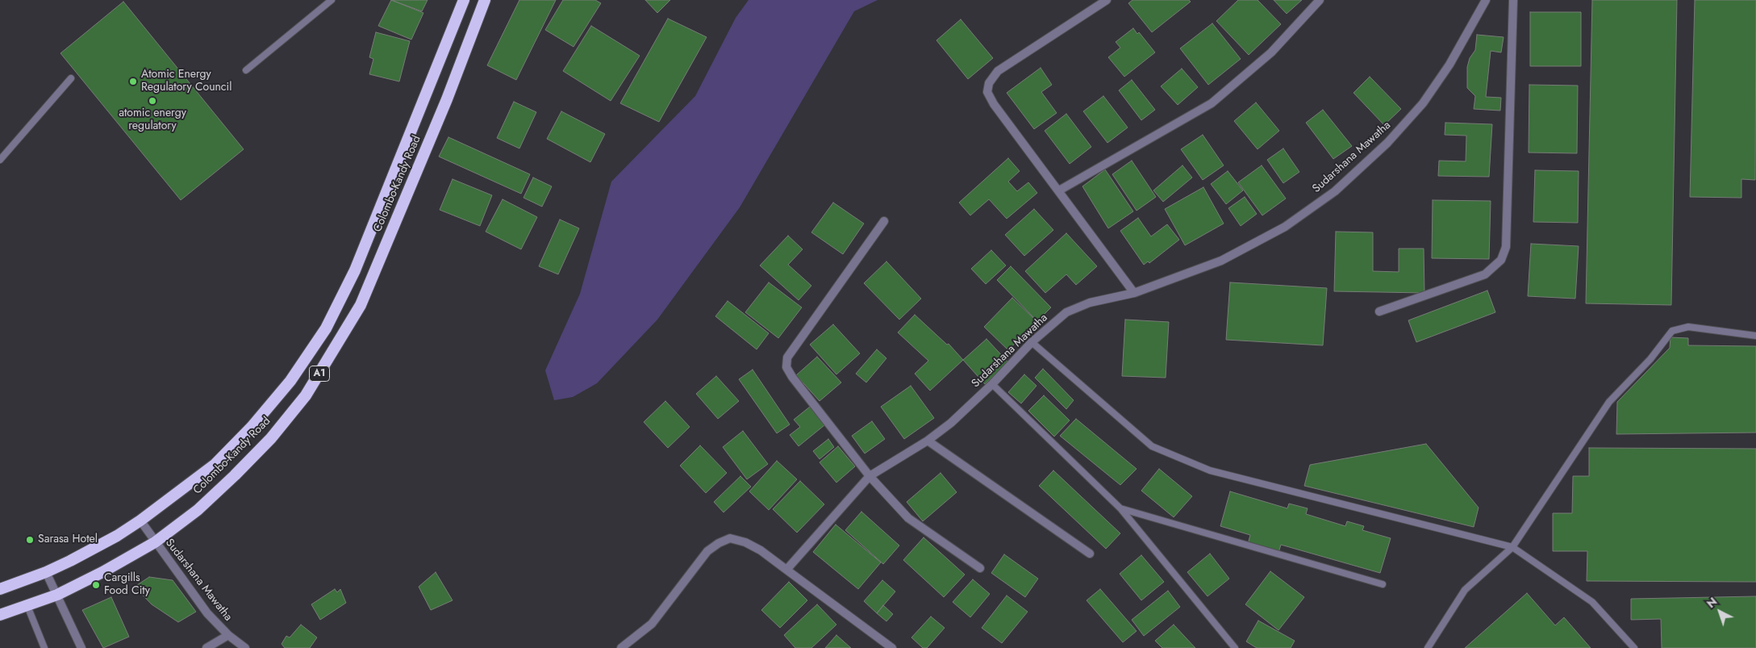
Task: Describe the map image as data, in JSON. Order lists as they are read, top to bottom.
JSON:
{
  "streets": {
    "highway": ["Colombo-Kandy Road", "A1"],
    "street": ["Sudarshana Mawatha"]
  },
  "crossings": [
    ["Sudarshana Mawatha", "Colombo-Kandy Road"]
  ],
  "places": [
    "Atomic Energy Regulatory Council",
    "atomic energy regulatory",
    "Sarasa Hotel",
    "Cargills Food City"
  ],
  "north": "top left"
}
